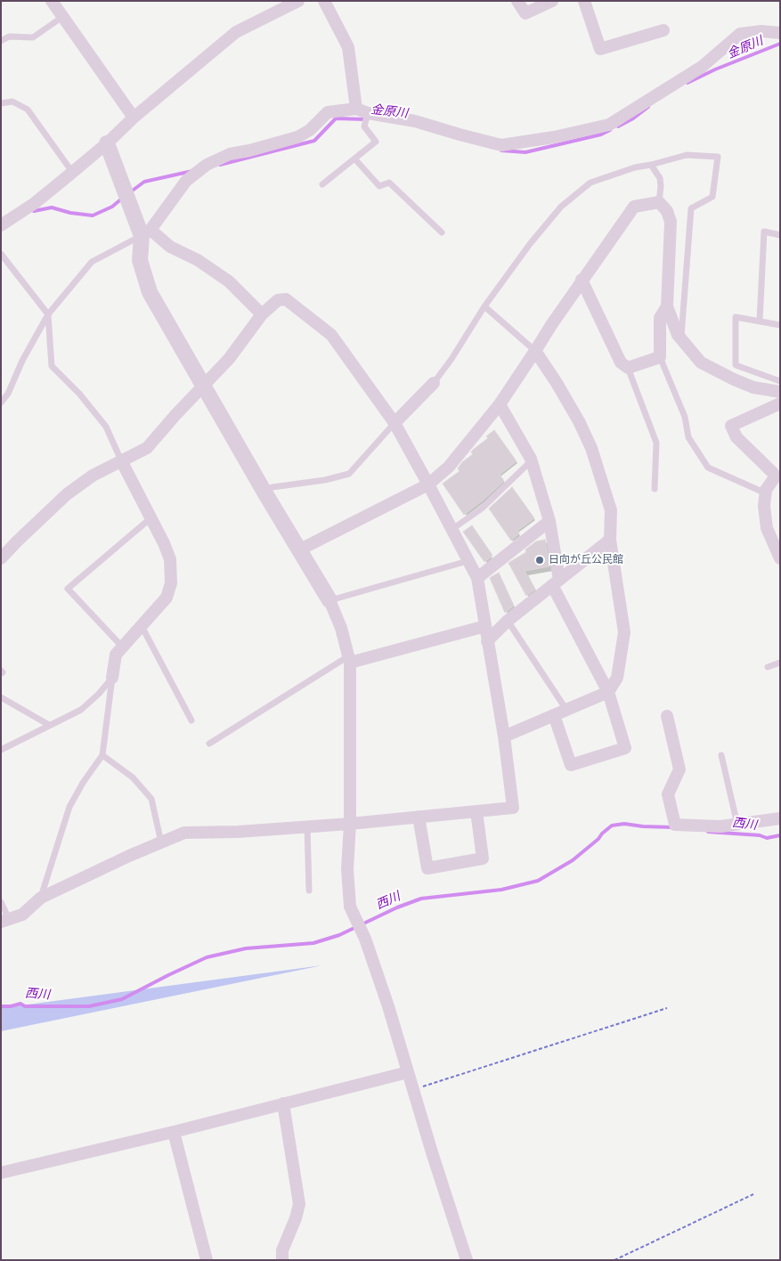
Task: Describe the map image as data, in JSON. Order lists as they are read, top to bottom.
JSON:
{
  "water": ["金原川", "西川"],
  "places": ["日向が丘公民館"]
}
